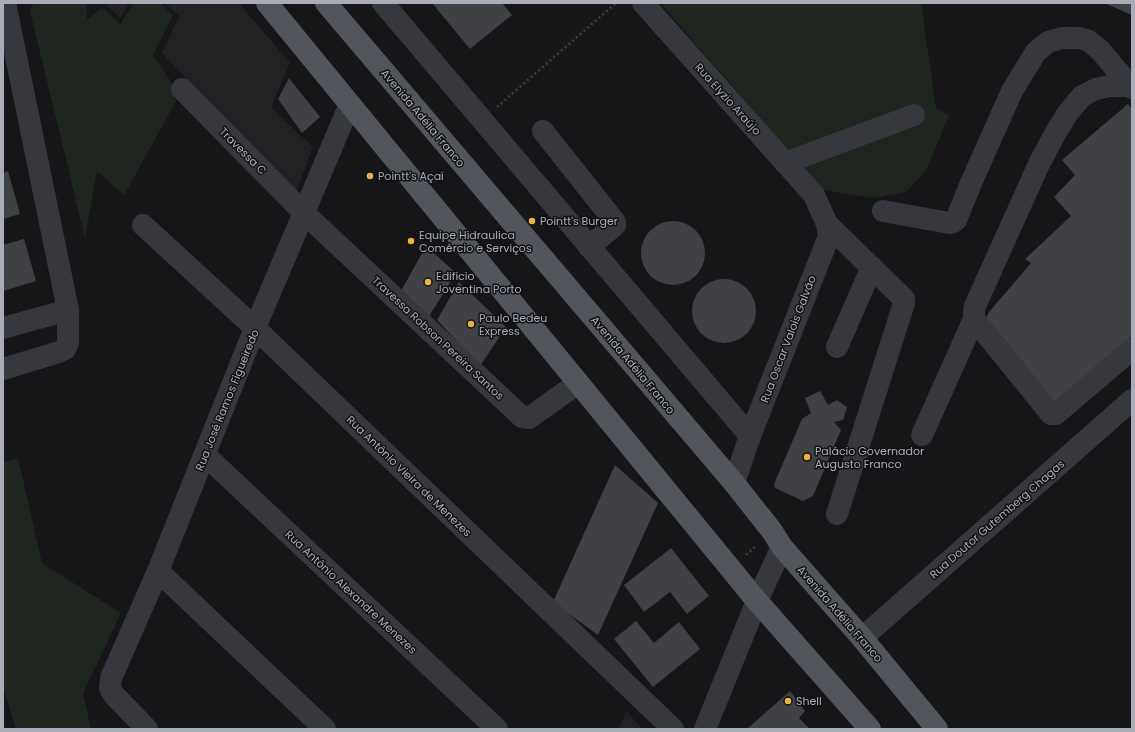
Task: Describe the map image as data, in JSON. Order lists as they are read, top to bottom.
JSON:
{
  "streets": {
    "main road": ["Avenida Adélia Franco"],
    "street": [
      "Rua Elyzio Araújo",
      "Travessa C",
      "Travessa Robson Pereira Santos",
      "Rua Oscar Valois Galvão",
      "Rua José Ramos Figueiredo",
      "Rua Antônio Vieira de Menezes",
      "Rua Doutor Gutemberg Chagas",
      "Rua Antônio Alexandre Menezes"
    ]
  },
  "crossings": [
    ["Rua Elyzio Araújo", "Rua Oscar Valois Galvão"],
    ["Avenida Adélia Franco", "Rua Oscar Valois Galvão"],
    ["Avenida Adélia Franco", "Rua Doutor Gutemberg Chagas"],
    ["Travessa C", "Travessa Robson Pereira Santos"],
    ["Travessa C", "Rua José Ramos Figueiredo"],
    ["Travessa Robson Pereira Santos", "Rua José Ramos Figueiredo"],
    ["Rua José Ramos Figueiredo", "Rua Antônio Vieira de Menezes"],
    ["Rua José Ramos Figueiredo", "Rua Antônio Alexandre Menezes"]
  ],
  "places": [
    "Pointt's Açaí",
    "Pointt's Burger",
    "Equipe Hidraulica Comércio e Serviços",
    "Edifício Joventina Porto",
    "Paulo Bedeu Express",
    "Palácio Governador Augusto Franco",
    "Shell"
  ]
}
